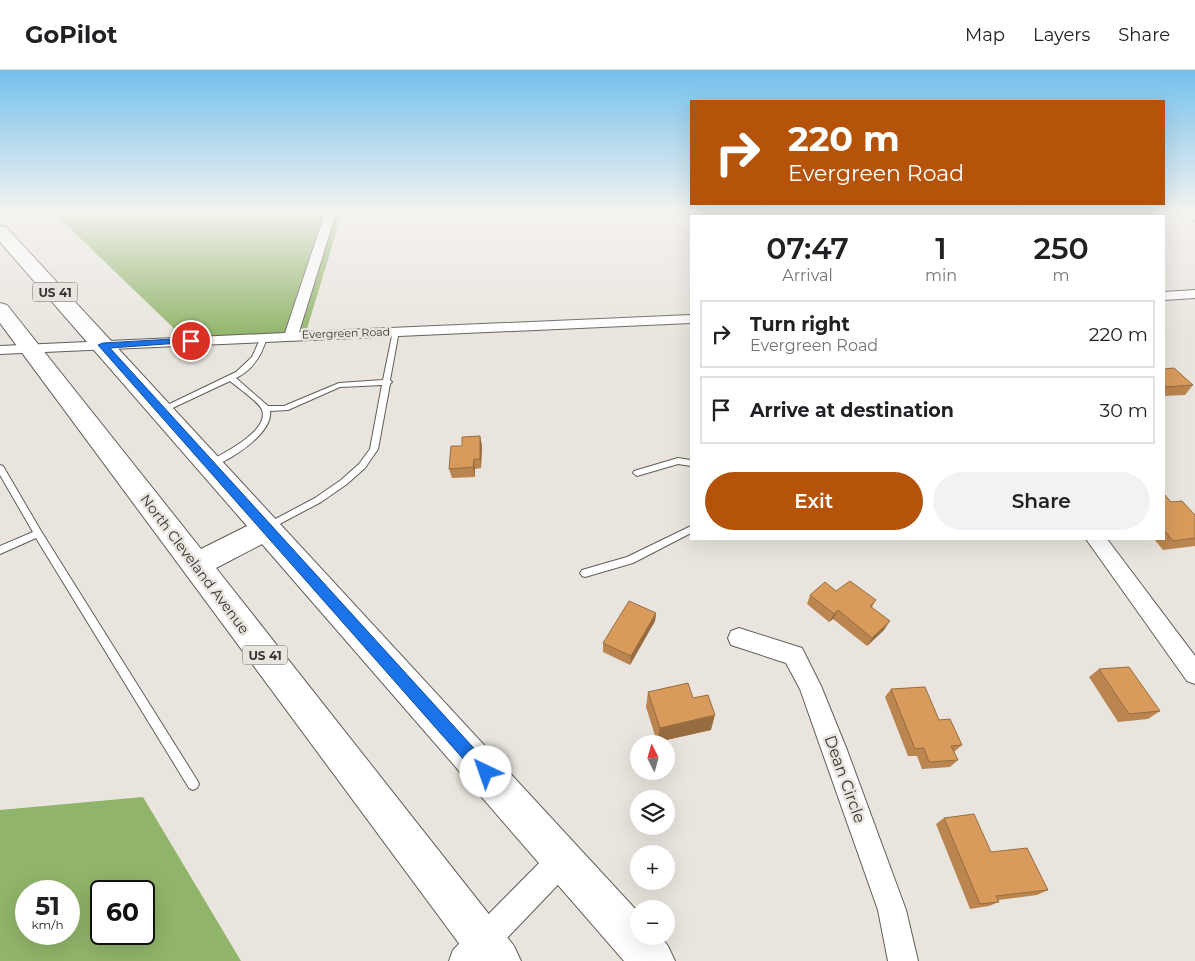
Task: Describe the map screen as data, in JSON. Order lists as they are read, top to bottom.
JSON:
{
  "streets": {
    "main road": ["US 41", "North Cleveland Avenue"],
    "street": ["Evergreen Road", "Dean Circle"]
  },
  "crossings": [
    ["US 41", "Evergreen Road"],
    ["Evergreen Road", "North Cleveland Avenue"]
  ],
  "north": "top",
  "page": {
    "header": "GoPilot",
    "nav": ["Map", "Layers", "Share"],
    "turn": ["220 m", "Evergreen Road"],
    "eta": [
      "07:47",
      "Arrival",
      "1",
      "min",
      "250",
      "m"
    ],
    "list": [
      {
        "name": "Turn right",
        "note": "Evergreen Road",
        "value": "220 m"
      },
      {
        "name": "Arrive at destination",
        "value": "30 m"
      }
    ],
    "buttons": ["Exit", "Share"],
    "map_buttons": ["+", "−"],
    "speed": "51 km/h",
    "limit": "60"
  }
}
